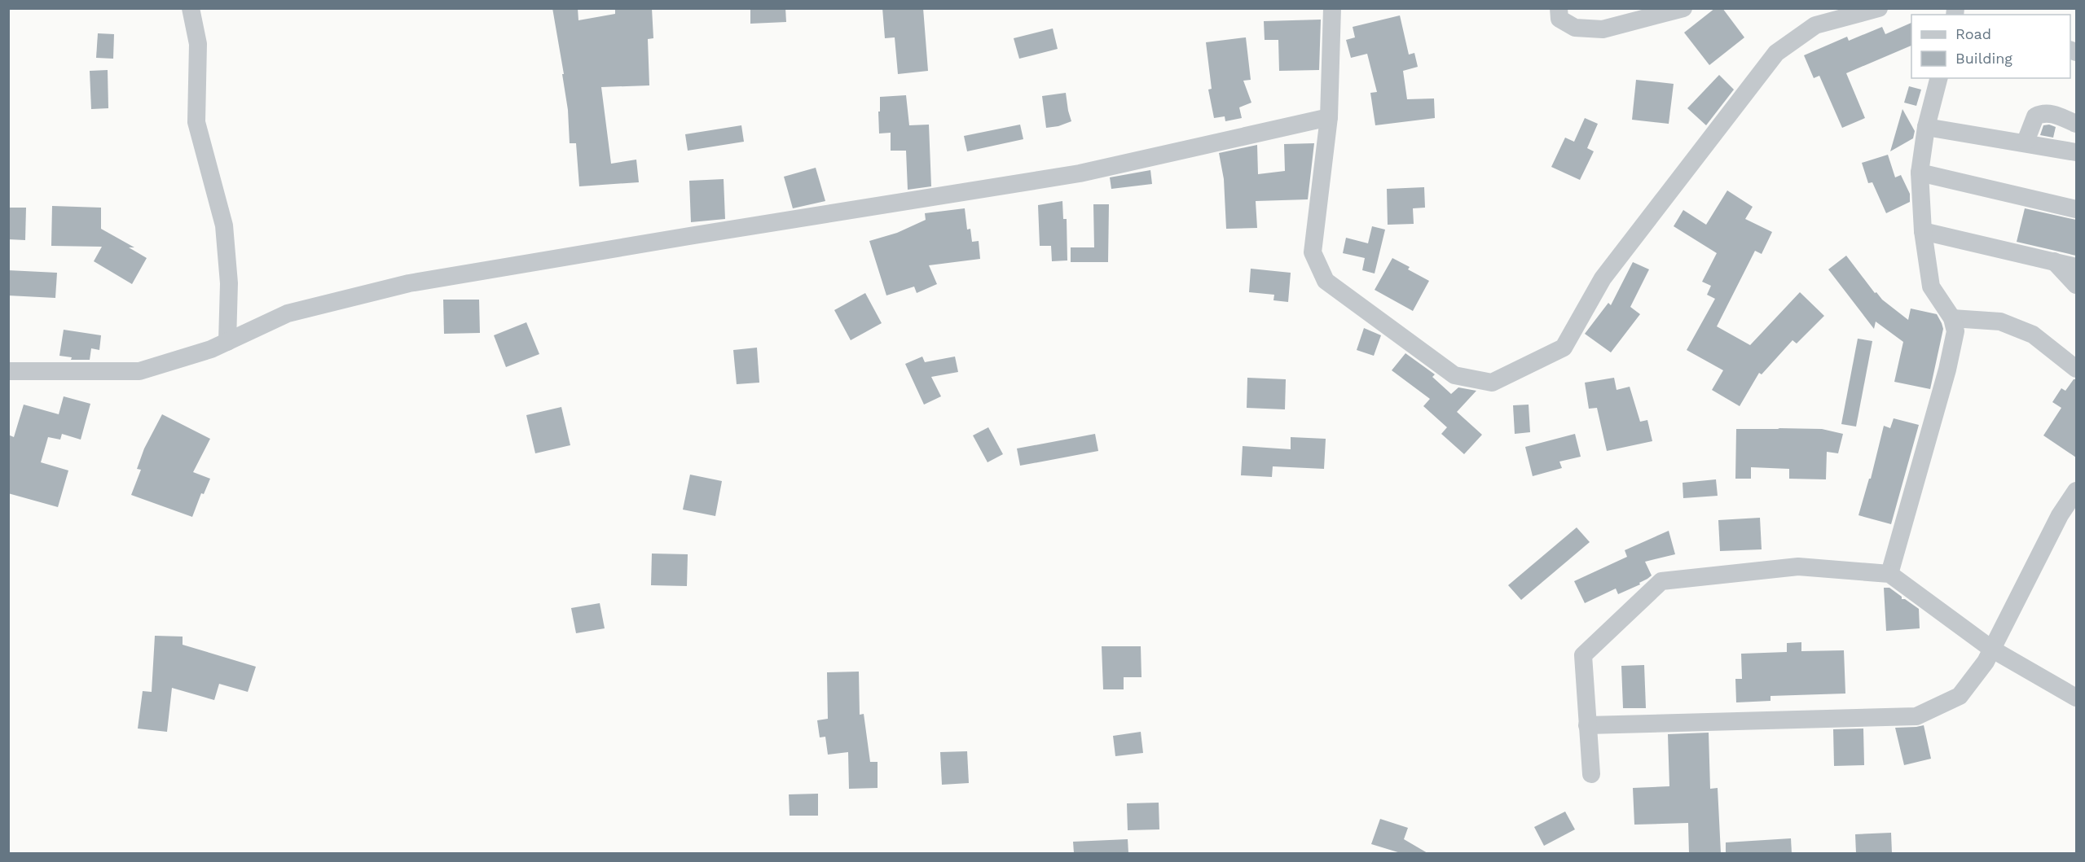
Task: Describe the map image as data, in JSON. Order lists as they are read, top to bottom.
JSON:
{
  "legend": ["Road", "Building"]
}
